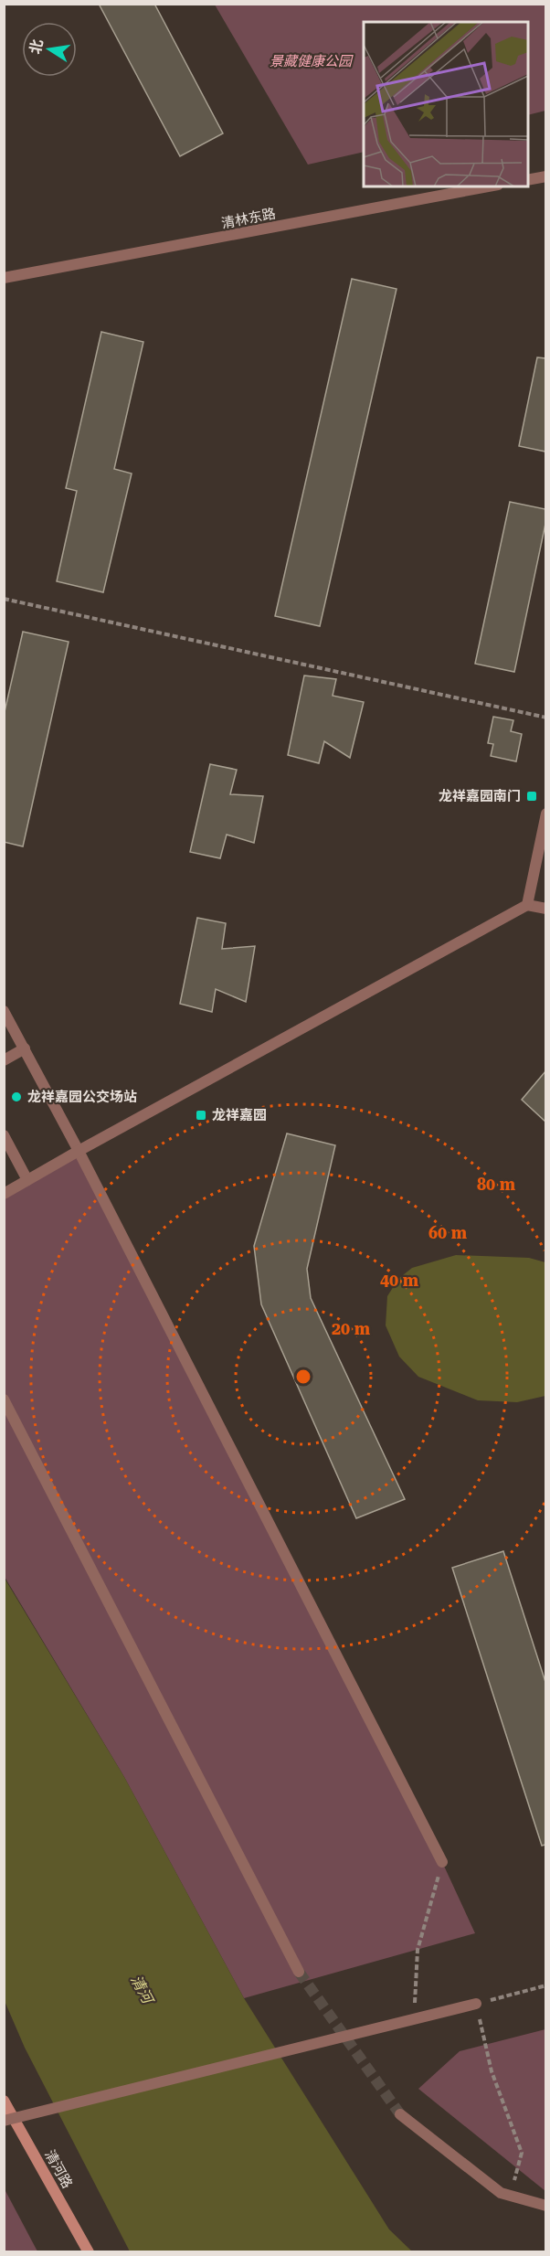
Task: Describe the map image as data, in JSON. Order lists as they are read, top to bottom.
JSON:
{
  "streets": {
    "street": ["清林东路", "清河路"]
  },
  "water": ["清河"],
  "parks": ["景藏健康公园"],
  "places": {
    "transit": ["龙祥嘉园南门", "龙祥嘉园"],
    "other": ["龙祥嘉园公交场站"]
  },
  "north": "left",
  "rings": [
    "80 m",
    "60 m",
    "40 m",
    "20 m"
  ]
}
